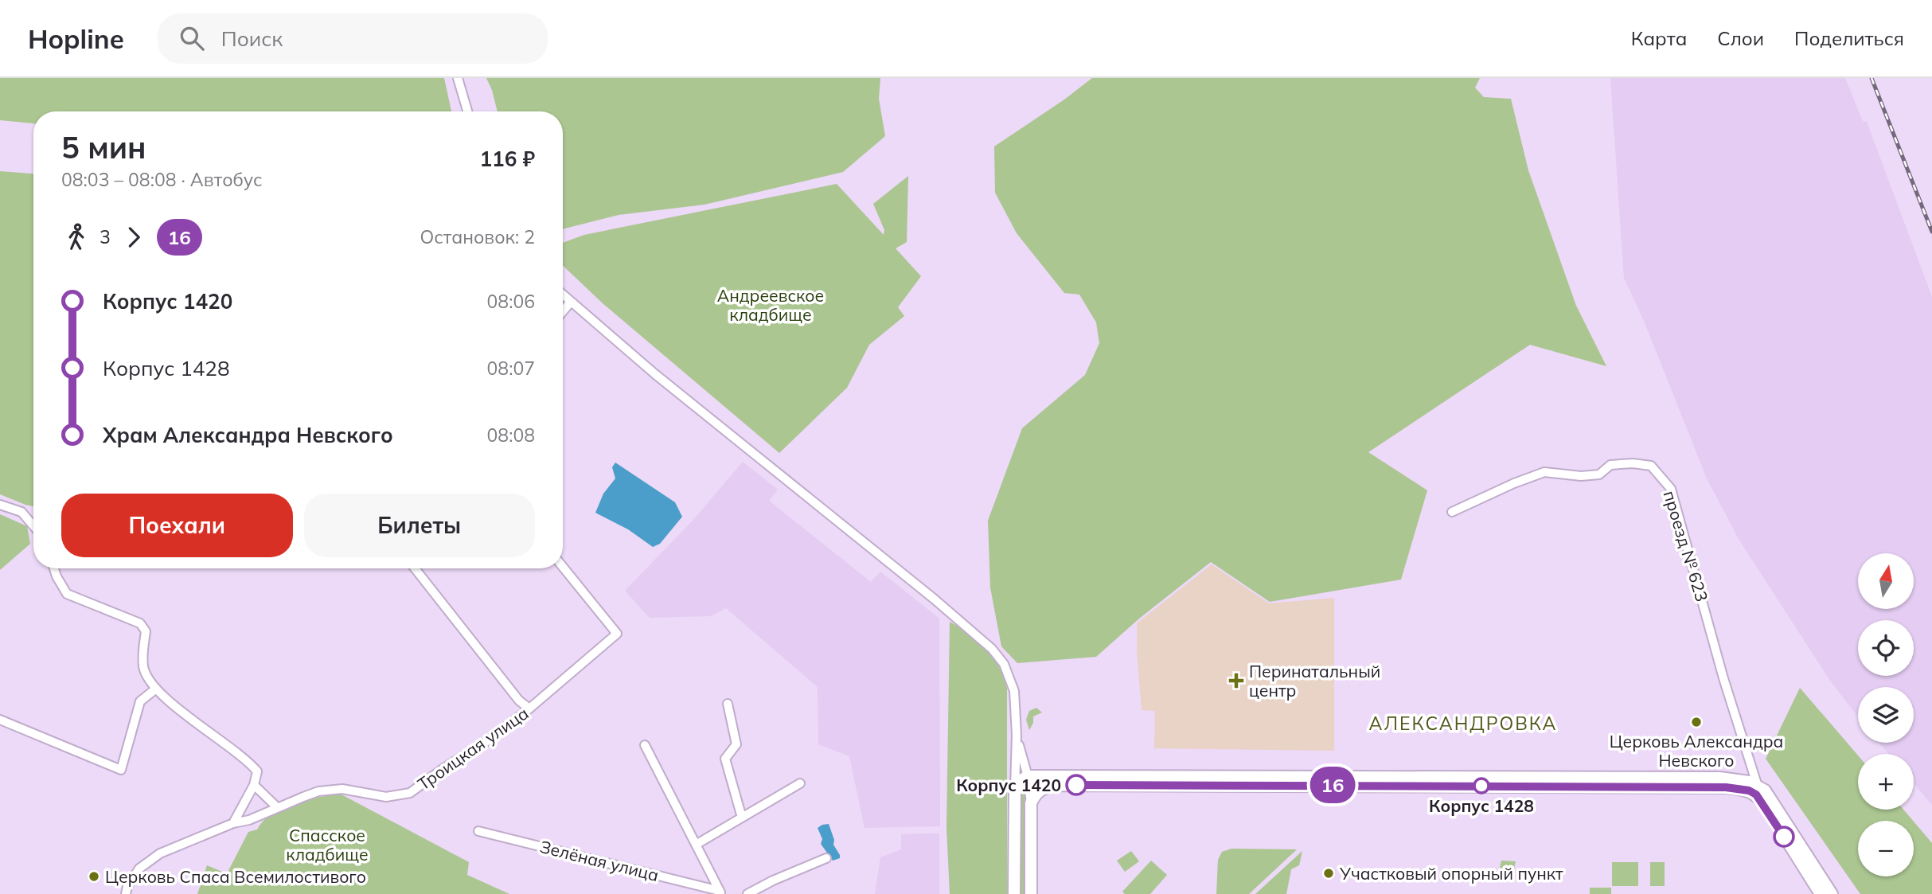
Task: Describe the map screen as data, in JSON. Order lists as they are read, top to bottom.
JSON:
{
  "streets": {
    "street": ["проезд № 623", "Троицкая улица", "Зелёная улица"]
  },
  "districts": ["АЛЕКСАНДРОВКА"],
  "parks": ["Андреевское кладбище", "Спасское кладбище"],
  "places": {
    "health": ["Перинатальный центр"],
    "other": [
      "Церковь Александра Невского",
      "Корпус 1420",
      "Корпус 1428",
      "Участковый опорный пункт",
      "Церковь Спаса Всемилостивого"
    ]
  },
  "lines": ["bus line 16"],
  "north": "top",
  "page": {
    "header": "Hopline",
    "search": "Поиск",
    "nav": ["Карта", "Слои", "Поделиться"],
    "on_map": "16",
    "heading": ["5 мин", "08:03 – 08:08 · Автобус", "116 ₽"],
    "legs": ["3", "16", "Остановок: 2"],
    "list": [
      {
        "name": "Корпус 1420",
        "value": "08:06"
      },
      {
        "name": "Корпус 1428",
        "value": "08:07"
      },
      {
        "name": "Храм Александра Невского",
        "value": "08:08"
      }
    ],
    "buttons": ["Поехали", "Билеты"],
    "map_buttons": ["+", "−"]
  }
}
